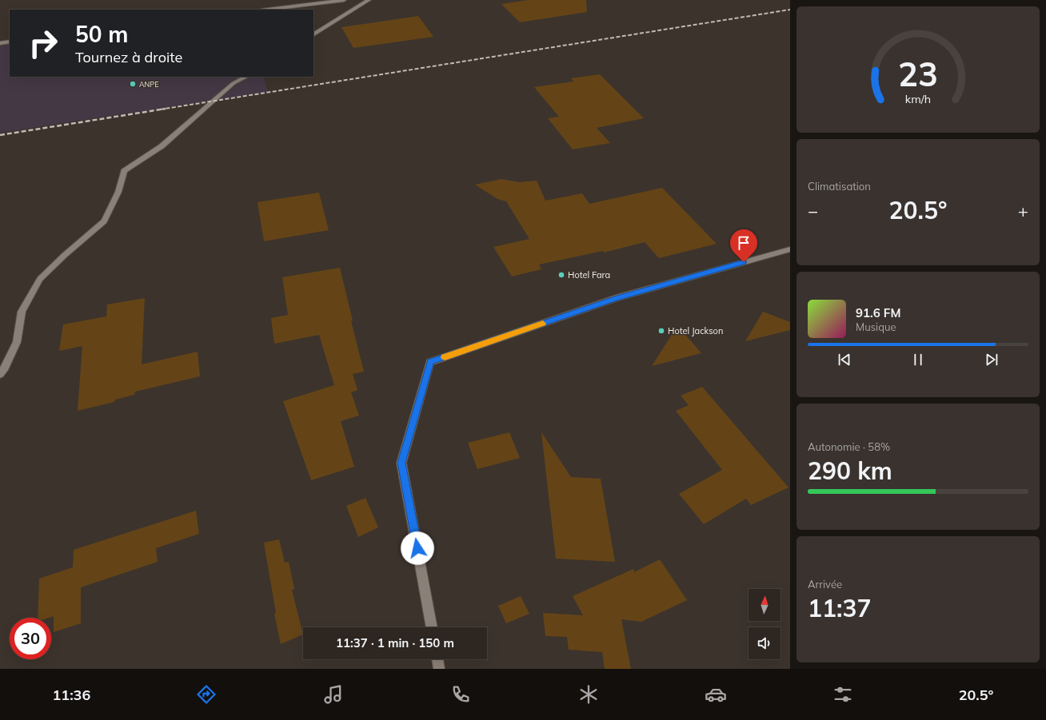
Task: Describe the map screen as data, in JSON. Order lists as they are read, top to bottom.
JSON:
{
  "places": ["ANPE", "Hotel Fara", "Hotel Jackson"],
  "north": "top",
  "page": {
    "turn": ["50 m", "Tournez à droite"],
    "tile": [
      "Climatisation",
      ["Autonomie · 58%", "290 km"],
      ["Arrivée", "11:37"]
    ],
    "heat": ["−", "20.5°", "+"],
    "song": ["91.6 FM", "Musique"],
    "limit": "30",
    "trip": "11:37 · 1 min · 150 m",
    "tabs": ["11:36", "20.5°"],
    "gauge": ["23", "km/h"]
  }
}
